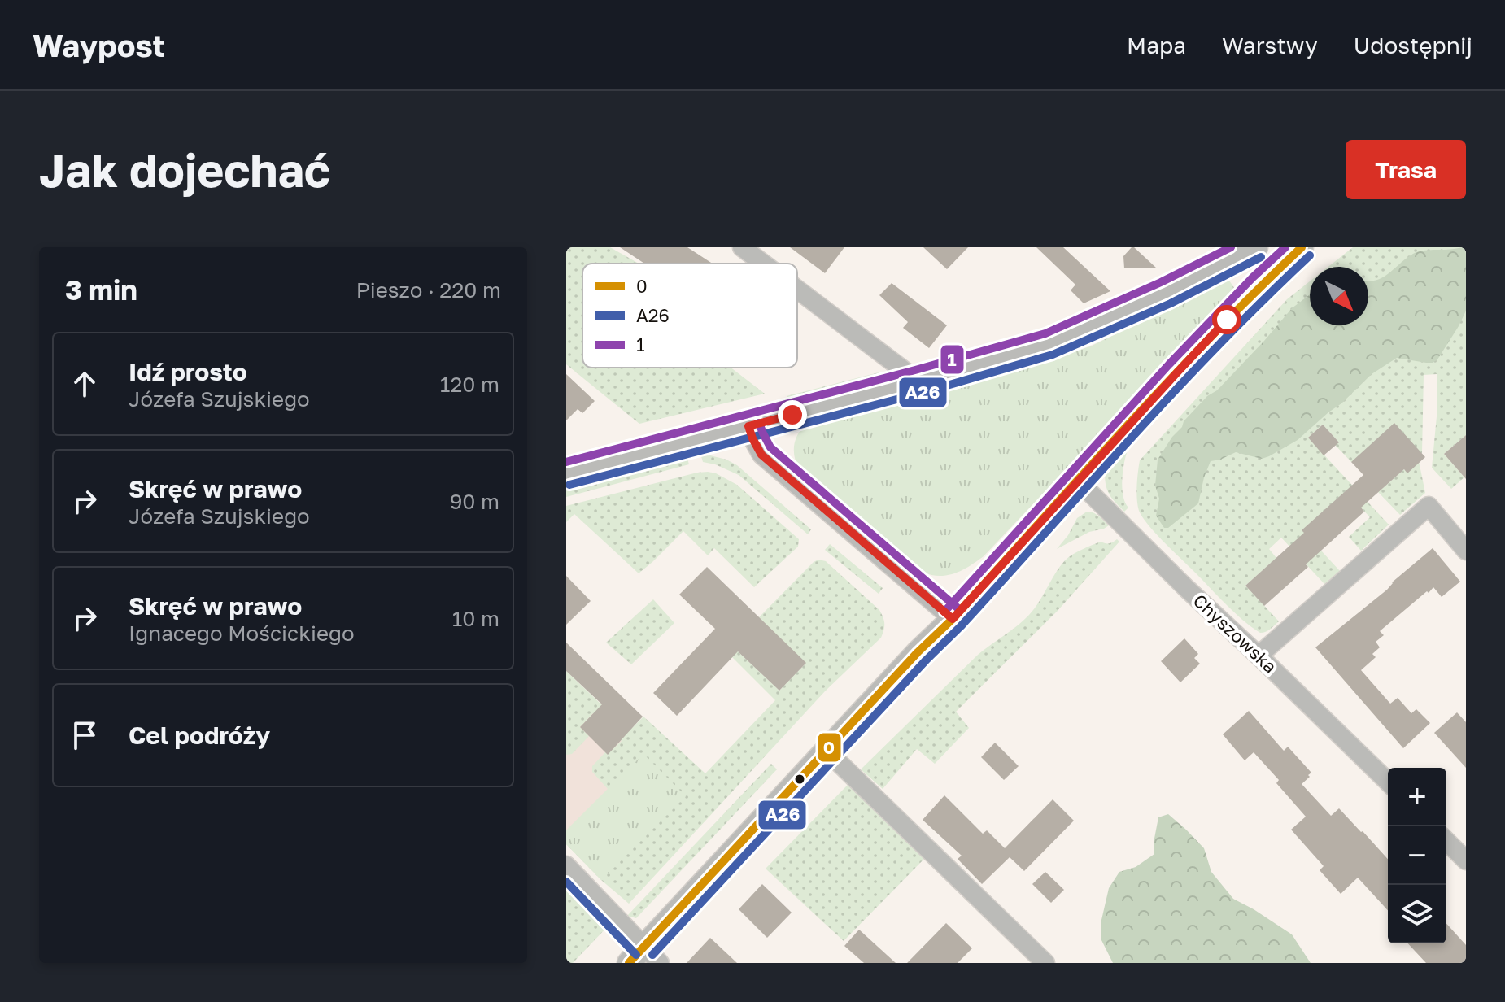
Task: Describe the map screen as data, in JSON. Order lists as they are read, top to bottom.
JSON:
{
  "streets": {
    "street": ["Chyszowska"]
  },
  "lines": ["transit line 0", "transit line 1", "transit line A26"],
  "legend": ["0", "A26", "1"],
  "north": "bottom right",
  "page": {
    "header": "Waypost",
    "nav": ["Mapa", "Warstwy", "Udostępnij"],
    "buttons": "Trasa",
    "title": "Jak dojechać",
    "heading": ["3 min", "Pieszo · 220 m"],
    "list": [
      ["Idź prosto", "Józefa Szujskiego", "120 m"],
      ["Skręć w prawo", "Józefa Szujskiego", "90 m"],
      ["Skręć w prawo", "Ignacego Mościckiego", "10 m"],
      "Cel podróży"
    ],
    "map_buttons": ["+", "−"]
  }
}
